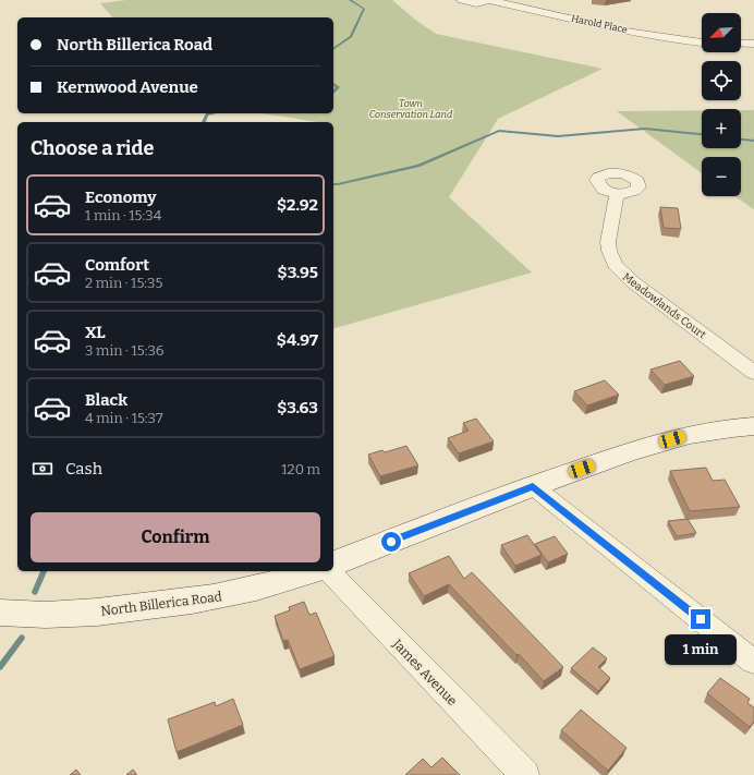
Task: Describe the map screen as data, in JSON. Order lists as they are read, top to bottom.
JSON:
{
  "streets": {
    "main road": ["North Billerica Road"],
    "street": ["Harold Place", "Meadowlands Court", "James Avenue"]
  },
  "parks": ["Town Conservation Land"],
  "north": "bottom left",
  "page": {
    "map_buttons": ["+", "−"],
    "banner": ["North Billerica Road", "Kernwood Avenue"],
    "heading": "Choose a ride",
    "list": [
      {
        "name": "Economy",
        "note": "1 min · 15:34",
        "value": "$2.92"
      },
      {
        "name": "Comfort",
        "note": "2 min · 15:35",
        "value": "$3.95"
      },
      {
        "name": "XL",
        "note": "3 min · 15:36",
        "value": "$4.97"
      },
      {
        "name": "Black",
        "note": "4 min · 15:37",
        "value": "$3.63"
      }
    ],
    "pay": ["Cash", "120 m"],
    "buttons": "Confirm",
    "bubble": "1 min"
  }
}
